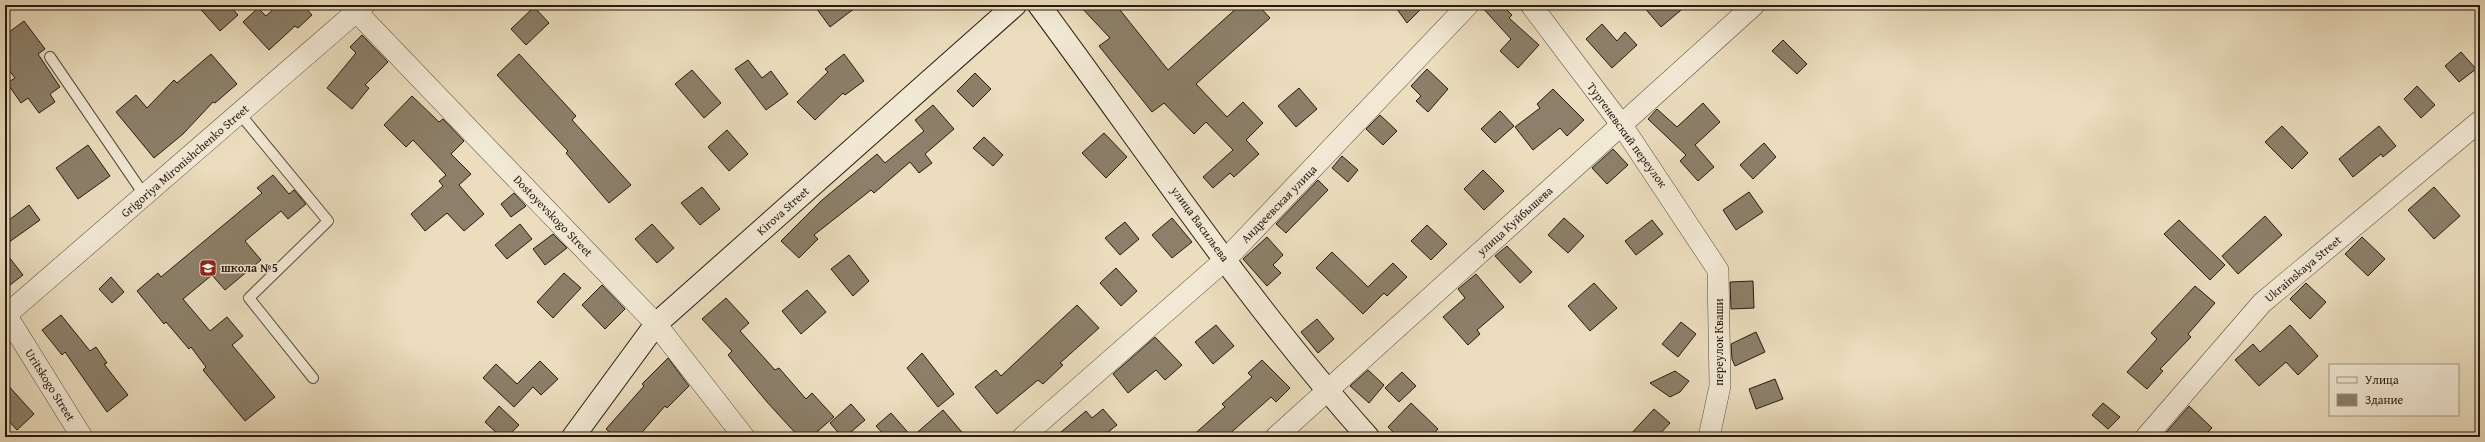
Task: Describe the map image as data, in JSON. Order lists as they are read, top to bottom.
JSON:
{
  "streets": {
    "street": [
      "Тургеневский переулок",
      "Grigoriya Mironishchenko Street",
      "Андреевская улица",
      "Kirova Street",
      "Dostoyevskogo Street",
      "улица Куйбышева",
      "улица Васильева",
      "Ukrainskaya Street",
      "переулок Кваши",
      "Uritskogo Street"
    ]
  },
  "crossings": [
    ["Тургеневский переулок", "улица Куйбышева"],
    ["Тургеневский переулок", "переулок Кваши"],
    ["Grigoriya Mironishchenko Street", "Dostoyevskogo Street"],
    ["Grigoriya Mironishchenko Street", "Uritskogo Street"],
    ["Андреевская улица", "улица Васильева"],
    ["Kirova Street", "Dostoyevskogo Street"],
    ["улица Куйбышева", "улица Васильева"]
  ],
  "places": {
    "school or university": ["школа №5"]
  },
  "legend": ["Улица", "Здание"]
}
